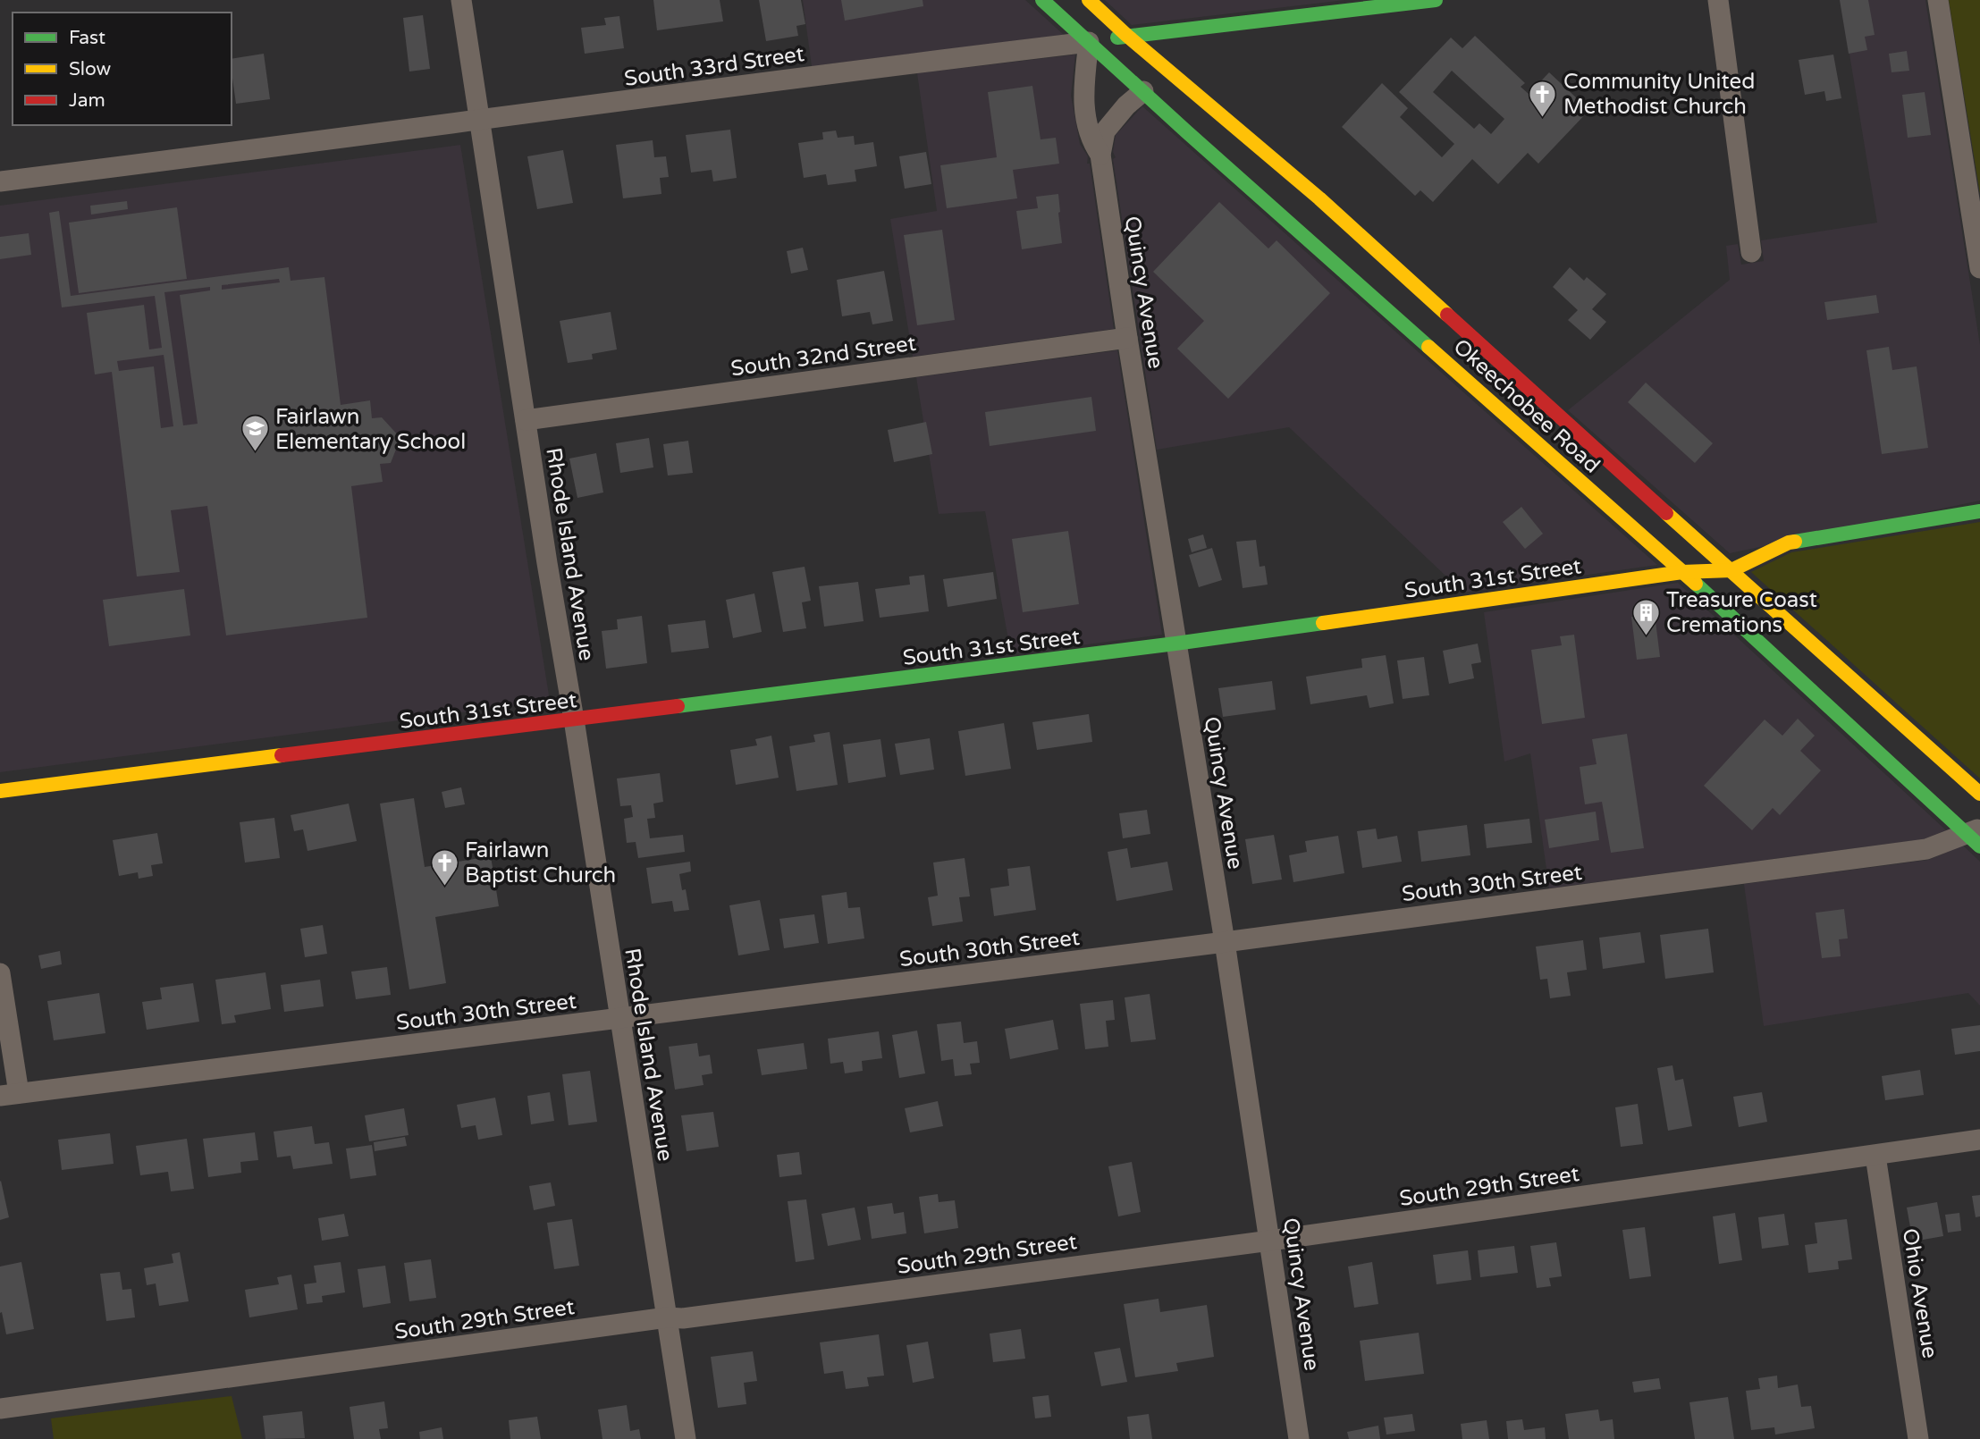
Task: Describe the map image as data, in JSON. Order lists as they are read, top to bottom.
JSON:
{
  "streets": {
    "main road": ["South 33rd Street", "Okeechobee Road", "South 31st Street"],
    "street": [
      "Quincy Avenue",
      "South 32nd Street",
      "Rhode Island Avenue",
      "South 30th Street",
      "South 29th Street",
      "Ohio Avenue"
    ]
  },
  "crossings": [
    ["South 33rd Street", "Quincy Avenue"],
    ["South 33rd Street", "Okeechobee Road"],
    ["South 33rd Street", "Rhode Island Avenue"],
    ["Quincy Avenue", "South 32nd Street"],
    ["Quincy Avenue", "Okeechobee Road"],
    ["Quincy Avenue", "South 31st Street"],
    ["Quincy Avenue", "South 30th Street"],
    ["Quincy Avenue", "South 29th Street"],
    ["South 32nd Street", "Rhode Island Avenue"],
    ["Okeechobee Road", "South 31st Street"],
    ["Okeechobee Road", "South 30th Street"],
    ["Rhode Island Avenue", "South 31st Street"],
    ["Rhode Island Avenue", "South 30th Street"],
    ["Rhode Island Avenue", "South 29th Street"],
    ["South 29th Street", "Ohio Avenue"]
  ],
  "places": {
    "church": ["Community United Methodist Church", "Fairlawn Baptist Church"],
    "school or university": ["Fairlawn Elementary School"],
    "building": ["Treasure Coast Cremations"]
  },
  "legend": ["Fast", "Slow", "Jam"]
}
